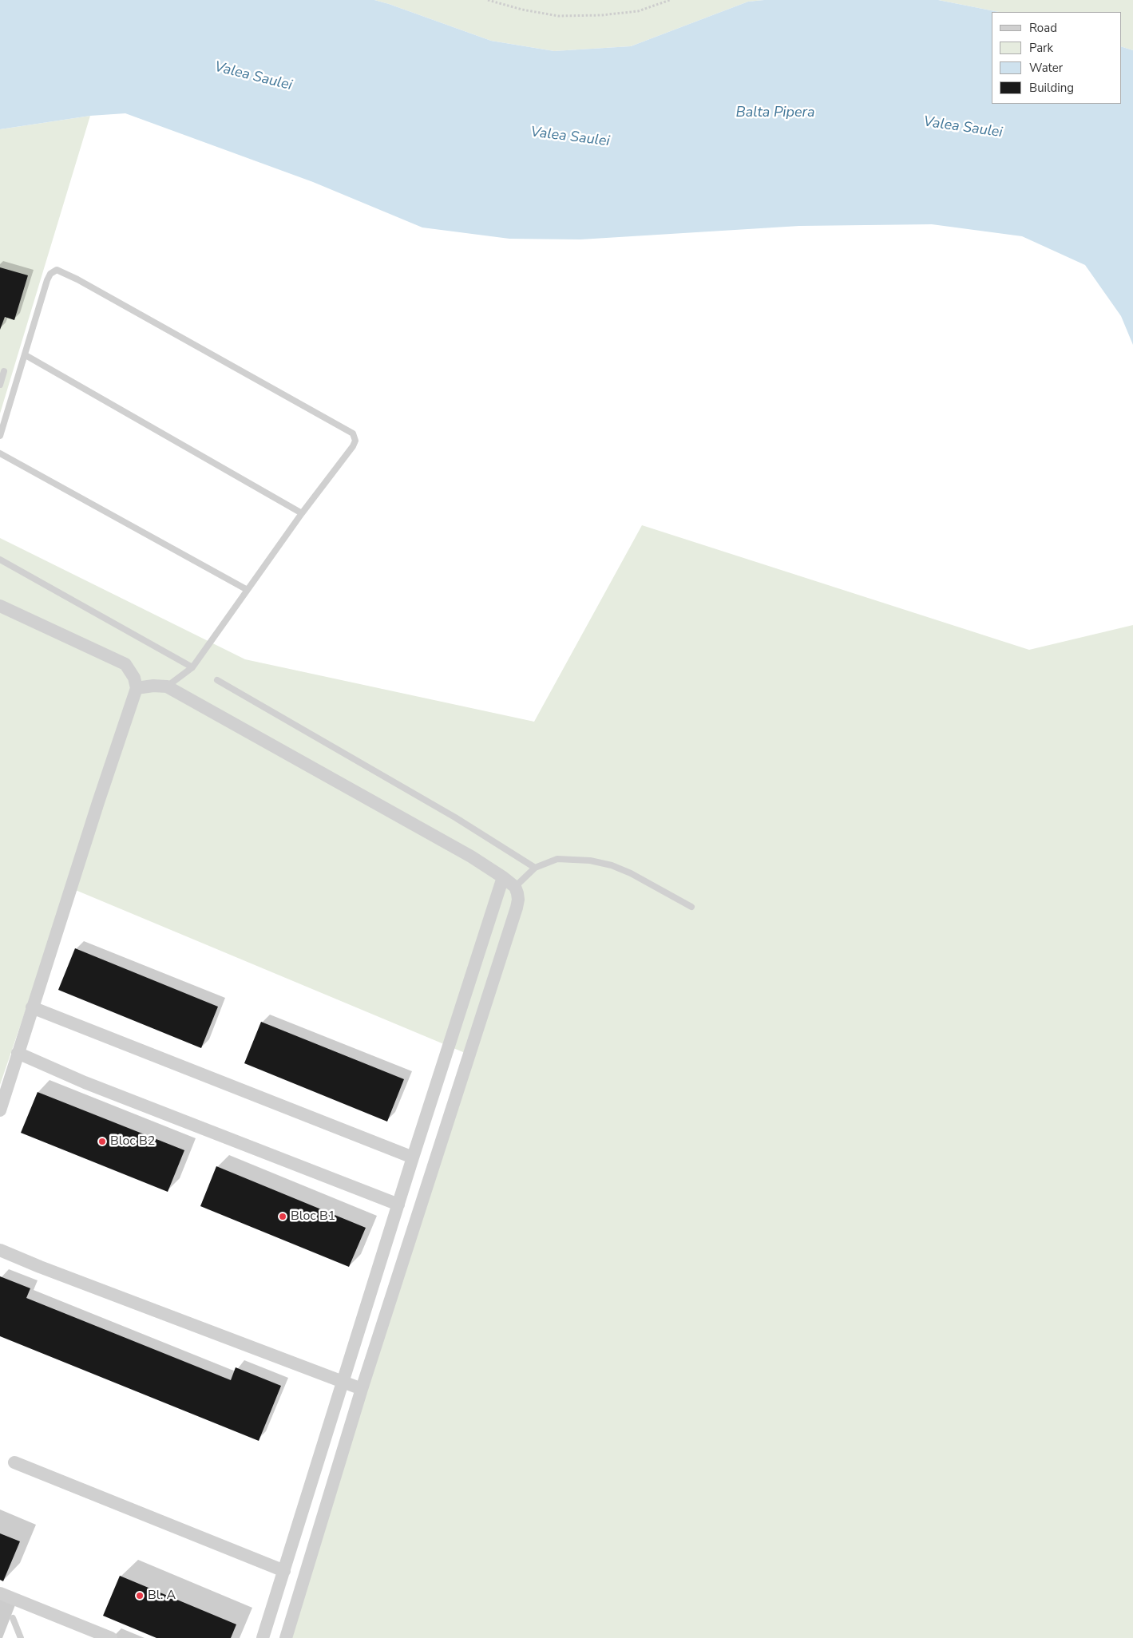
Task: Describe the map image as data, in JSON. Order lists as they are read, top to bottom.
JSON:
{
  "water": ["Valea Saulei", "Balta Pipera"],
  "places": ["Bloc B2", "Bloc B1", "Bl. A"],
  "legend": [
    "Road",
    "Park",
    "Water",
    "Building"
  ]
}
